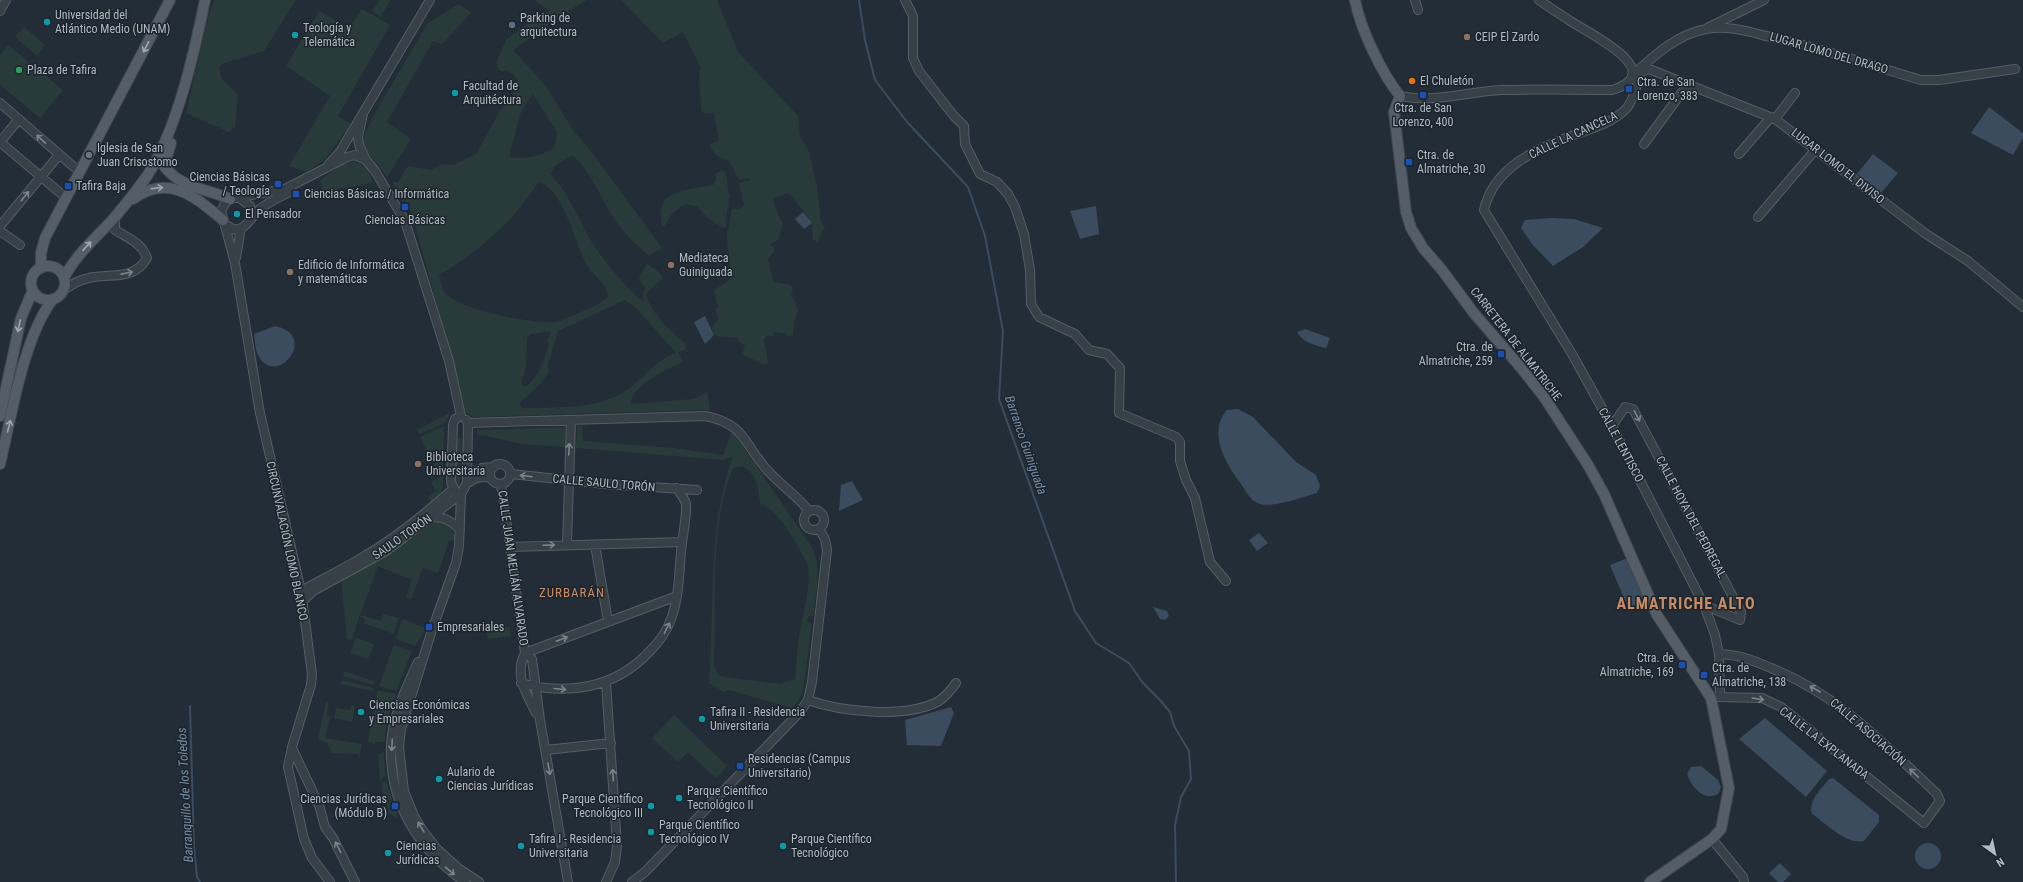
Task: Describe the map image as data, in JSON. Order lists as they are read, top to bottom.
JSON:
{
  "streets": {
    "main road": ["CARRETERA DE ALMATRICHE"],
    "street": [
      "LUGAR LOMO DEL DRAGO",
      "CALLE LA CANCELA",
      "LUGAR LOMO EL DIVISO",
      "CALLE LENTISCO",
      "CALLE SAULO TORÓN",
      "CALLE HOYA DEL PEDREGAL",
      "SAULO TORÓN",
      "CIRCUNVALACIÓN LOMO BLANCO",
      "CALLE JUAN MELIÁN ALVARADO",
      "CALLE ASOCIACIÓN",
      "CALLE LA EXPLANADA"
    ]
  },
  "crossings": [
    ["LUGAR LOMO DEL DRAGO", "CALLE LA CANCELA"],
    ["LUGAR LOMO DEL DRAGO", "LUGAR LOMO EL DIVISO"],
    ["LUGAR LOMO DEL DRAGO", "CARRETERA DE ALMATRICHE"],
    ["CALLE LA CANCELA", "LUGAR LOMO EL DIVISO"],
    ["CALLE LA CANCELA", "CALLE LENTISCO"],
    ["CARRETERA DE ALMATRICHE", "CALLE LENTISCO"],
    ["CARRETERA DE ALMATRICHE", "CALLE LA EXPLANADA"],
    ["CALLE LENTISCO", "CALLE HOYA DEL PEDREGAL"],
    ["CALLE LENTISCO", "CALLE ASOCIACIÓN"],
    ["CALLE LENTISCO", "CALLE LA EXPLANADA"],
    ["CALLE SAULO TORÓN", "CALLE JUAN MELIÁN ALVARADO"],
    ["SAULO TORÓN", "CIRCUNVALACIÓN LOMO BLANCO"],
    ["CALLE ASOCIACIÓN", "CALLE LA EXPLANADA"]
  ],
  "one_way": ["CALLE ASOCIACIÓN", "CALLE LA EXPLANADA"],
  "districts": ["ZURBARÁN", "ALMATRICHE ALTO"],
  "water": ["Barranco Guiniguada", "Barranquillo de los Toledos"],
  "places": {
    "other": [
      "Universidad del Atlántico Medio (UNAM)",
      "Parking de arquitectura",
      "Teología y Telemática",
      "CEIP El Zardo",
      "Plaza de Tafira",
      "El Chuletón",
      "Facultad de Arquitéctura",
      "Iglesia de San Juan Crisostomo",
      "El Pensador",
      "Mediateca Guiniguada",
      "Edificio de Informática y matemáticas",
      "Biblioteca Universitaria",
      "Ciencias Económicas y Empresariales",
      "Tafira II - Residencia Universitaria",
      "Aulario de Ciencias Jurídicas",
      "Parque Científico Tecnológico II",
      "Parque Científico Tecnológico III",
      "Parque Científico Tecnológico IV",
      "Tafira I - Residencia Universitaria",
      "Parque Científico Tecnológico",
      "Ciencias Jurídicas"
    ],
    "transit": [
      "Ctra. de San Lorenzo, 383",
      "Ctra. de San Lorenzo, 400",
      "Ctra. de Almatriche, 30",
      "Ciencias Básicas / Teología",
      "Tafira Baja",
      "Ciencias Básicas / Informática",
      "Ciencias Básicas",
      "Ctra. de Almatriche, 259",
      "Empresariales",
      "Ctra. de Almatriche, 169",
      "Ctra. de Almatriche, 138",
      "Residencias (Campus Universitario)",
      "Ciencias Jurídicas (Módulo B)"
    ]
  },
  "north": "bottom right"
}
